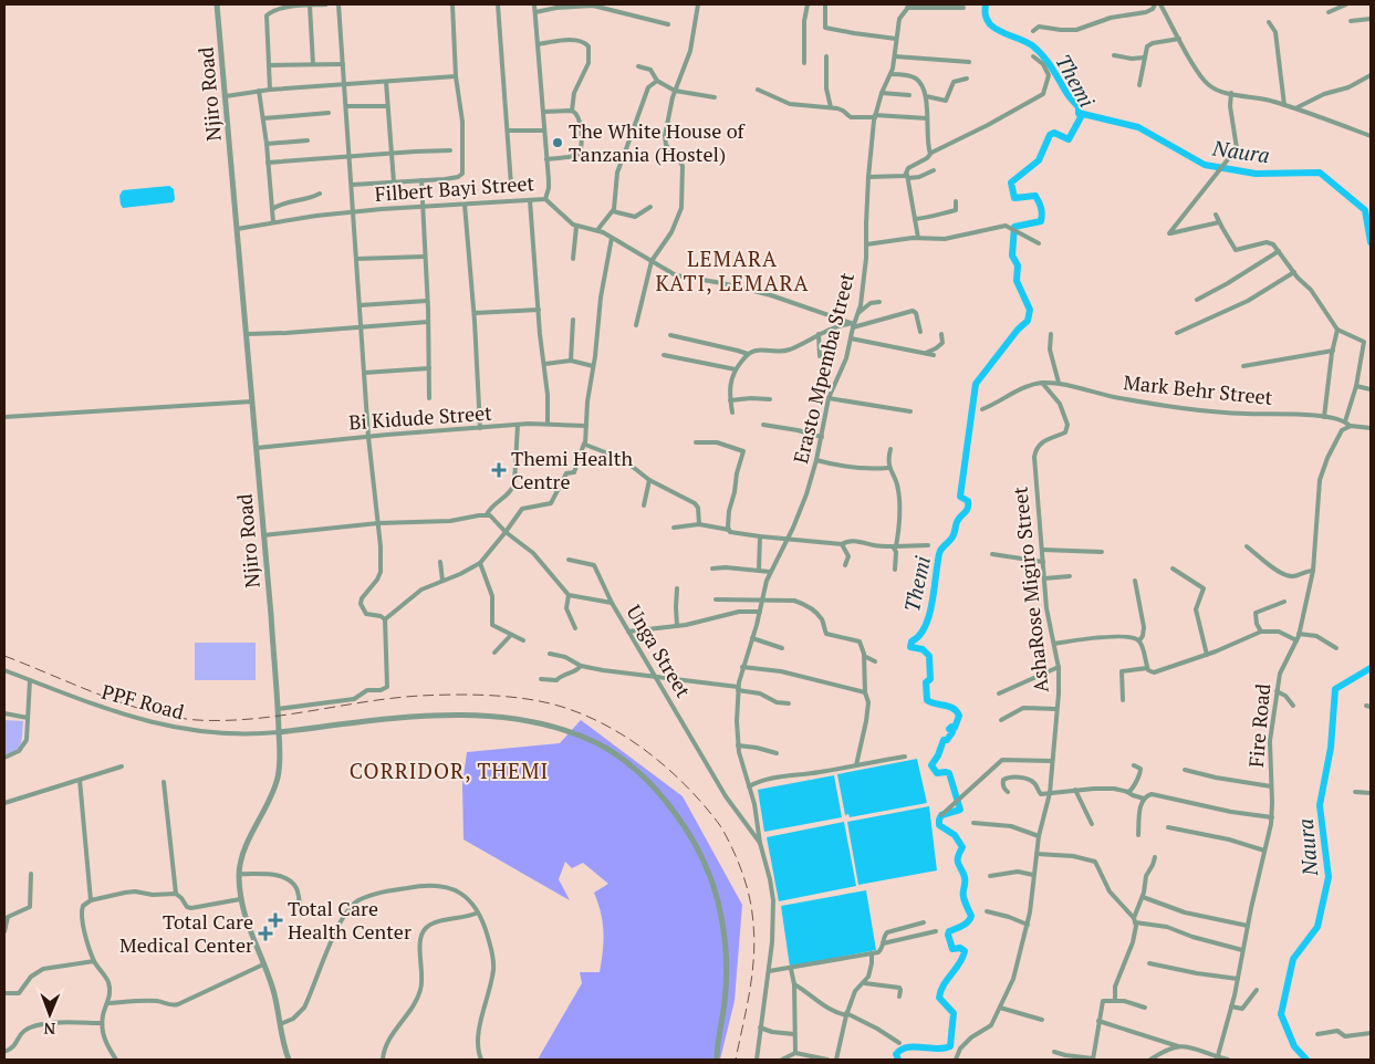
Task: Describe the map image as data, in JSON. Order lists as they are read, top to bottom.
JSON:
{
  "streets": {
    "street": [
      "Njiro Road",
      "Filbert Bayi Street",
      "Erasto Mpemba Street",
      "Mark Behr Street",
      "Bi Kidude Street",
      "AshaRose Migiro Street",
      "Unga Street",
      "PPF Road",
      "Fire Road"
    ]
  },
  "crossings": [
    ["Njiro Road", "Filbert Bayi Street"],
    ["Njiro Road", "Bi Kidude Street"],
    ["Njiro Road", "PPF Road"],
    ["Erasto Mpemba Street", "Unga Street"],
    ["Mark Behr Street", "AshaRose Migiro Street"]
  ],
  "districts": ["LEMARA KATI, LEMARA", "CORRIDOR, THEMI"],
  "water": ["Themi", "Naura"],
  "places": {
    "other": ["The White House of Tanzania (Hostel)"],
    "health": ["Themi Health Centre", "Total Care Health Center", "Total Care Medical Center"]
  },
  "north": "bottom"
}
